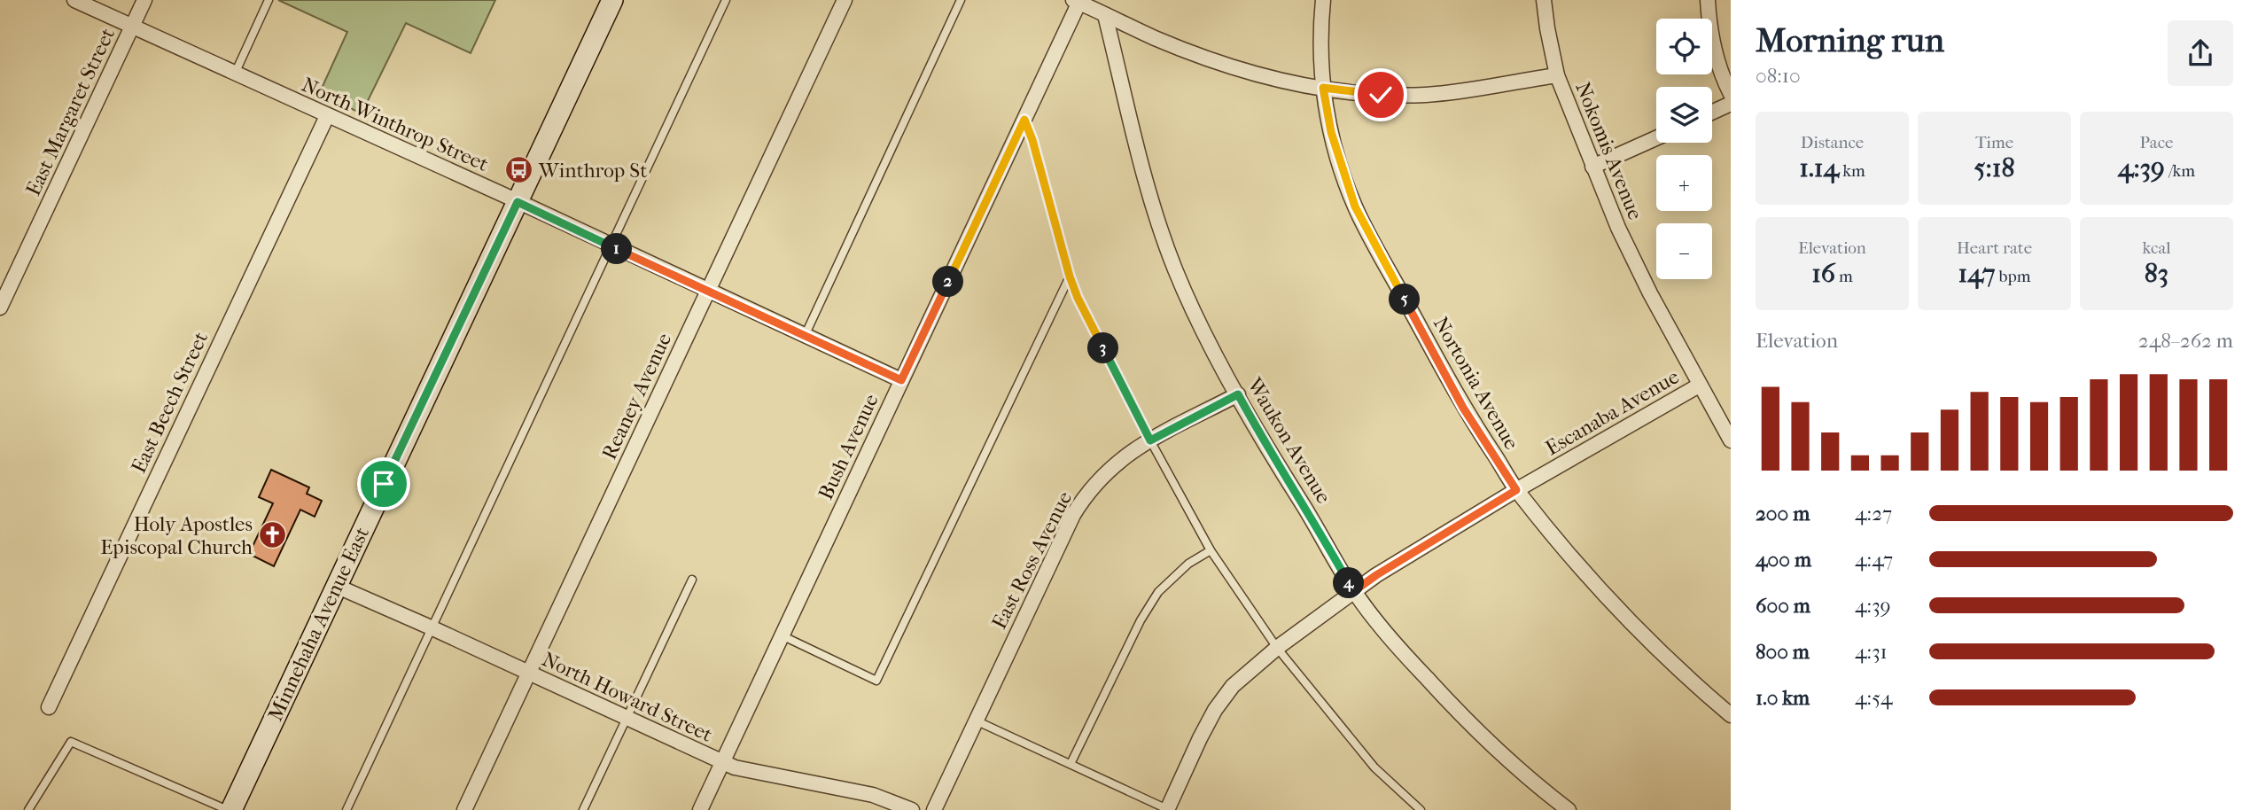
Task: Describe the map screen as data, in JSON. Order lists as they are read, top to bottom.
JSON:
{
  "streets": {
    "main road": ["Minnehaha Avenue East"],
    "street": [
      "East Margaret Street",
      "North Winthrop Street",
      "Nokomis Avenue",
      "Nortonia Avenue",
      "Reaney Avenue",
      "East Beech Street",
      "Escanaba Avenue",
      "Waukon Avenue",
      "Bush Avenue",
      "East Ross Avenue",
      "North Howard Street"
    ]
  },
  "crossings": [
    ["East Margaret Street", "North Winthrop Street"],
    ["North Winthrop Street", "Reaney Avenue"],
    ["North Winthrop Street", "East Beech Street"],
    ["North Winthrop Street", "Bush Avenue"],
    ["North Winthrop Street", "Minnehaha Avenue East"],
    ["Nokomis Avenue", "Escanaba Avenue"],
    ["Nortonia Avenue", "Escanaba Avenue"],
    ["Reaney Avenue", "North Howard Street"],
    ["Escanaba Avenue", "Waukon Avenue"],
    ["Waukon Avenue", "East Ross Avenue"],
    ["Bush Avenue", "North Howard Street"],
    ["Minnehaha Avenue East", "North Howard Street"]
  ],
  "places": {
    "bus stop": ["Winthrop St"],
    "church": ["Holy Apostles Episcopal Church"]
  },
  "page": {
    "heading": ["Morning run", "08:10"],
    "map_buttons": ["+", "−"],
    "stats": [
      ["Distance", "1.14 km"],
      ["Time", "5:18"],
      ["Pace", "4:39 /km"],
      ["Elevation", "16 m"],
      ["Heart rate", "147 bpm"],
      ["kcal", "83"]
    ],
    "pins": [
      "1",
      "2",
      "5",
      "3",
      "4"
    ],
    "chart": ["Elevation", "248–262 m"],
    "list": [
      {
        "name": "200 m",
        "note": "4:27"
      },
      {
        "name": "400 m",
        "note": "4:47"
      },
      {
        "name": "600 m",
        "note": "4:39"
      },
      {
        "name": "800 m",
        "note": "4:31"
      },
      {
        "name": "1.0 km",
        "note": "4:54"
      }
    ]
  }
}
